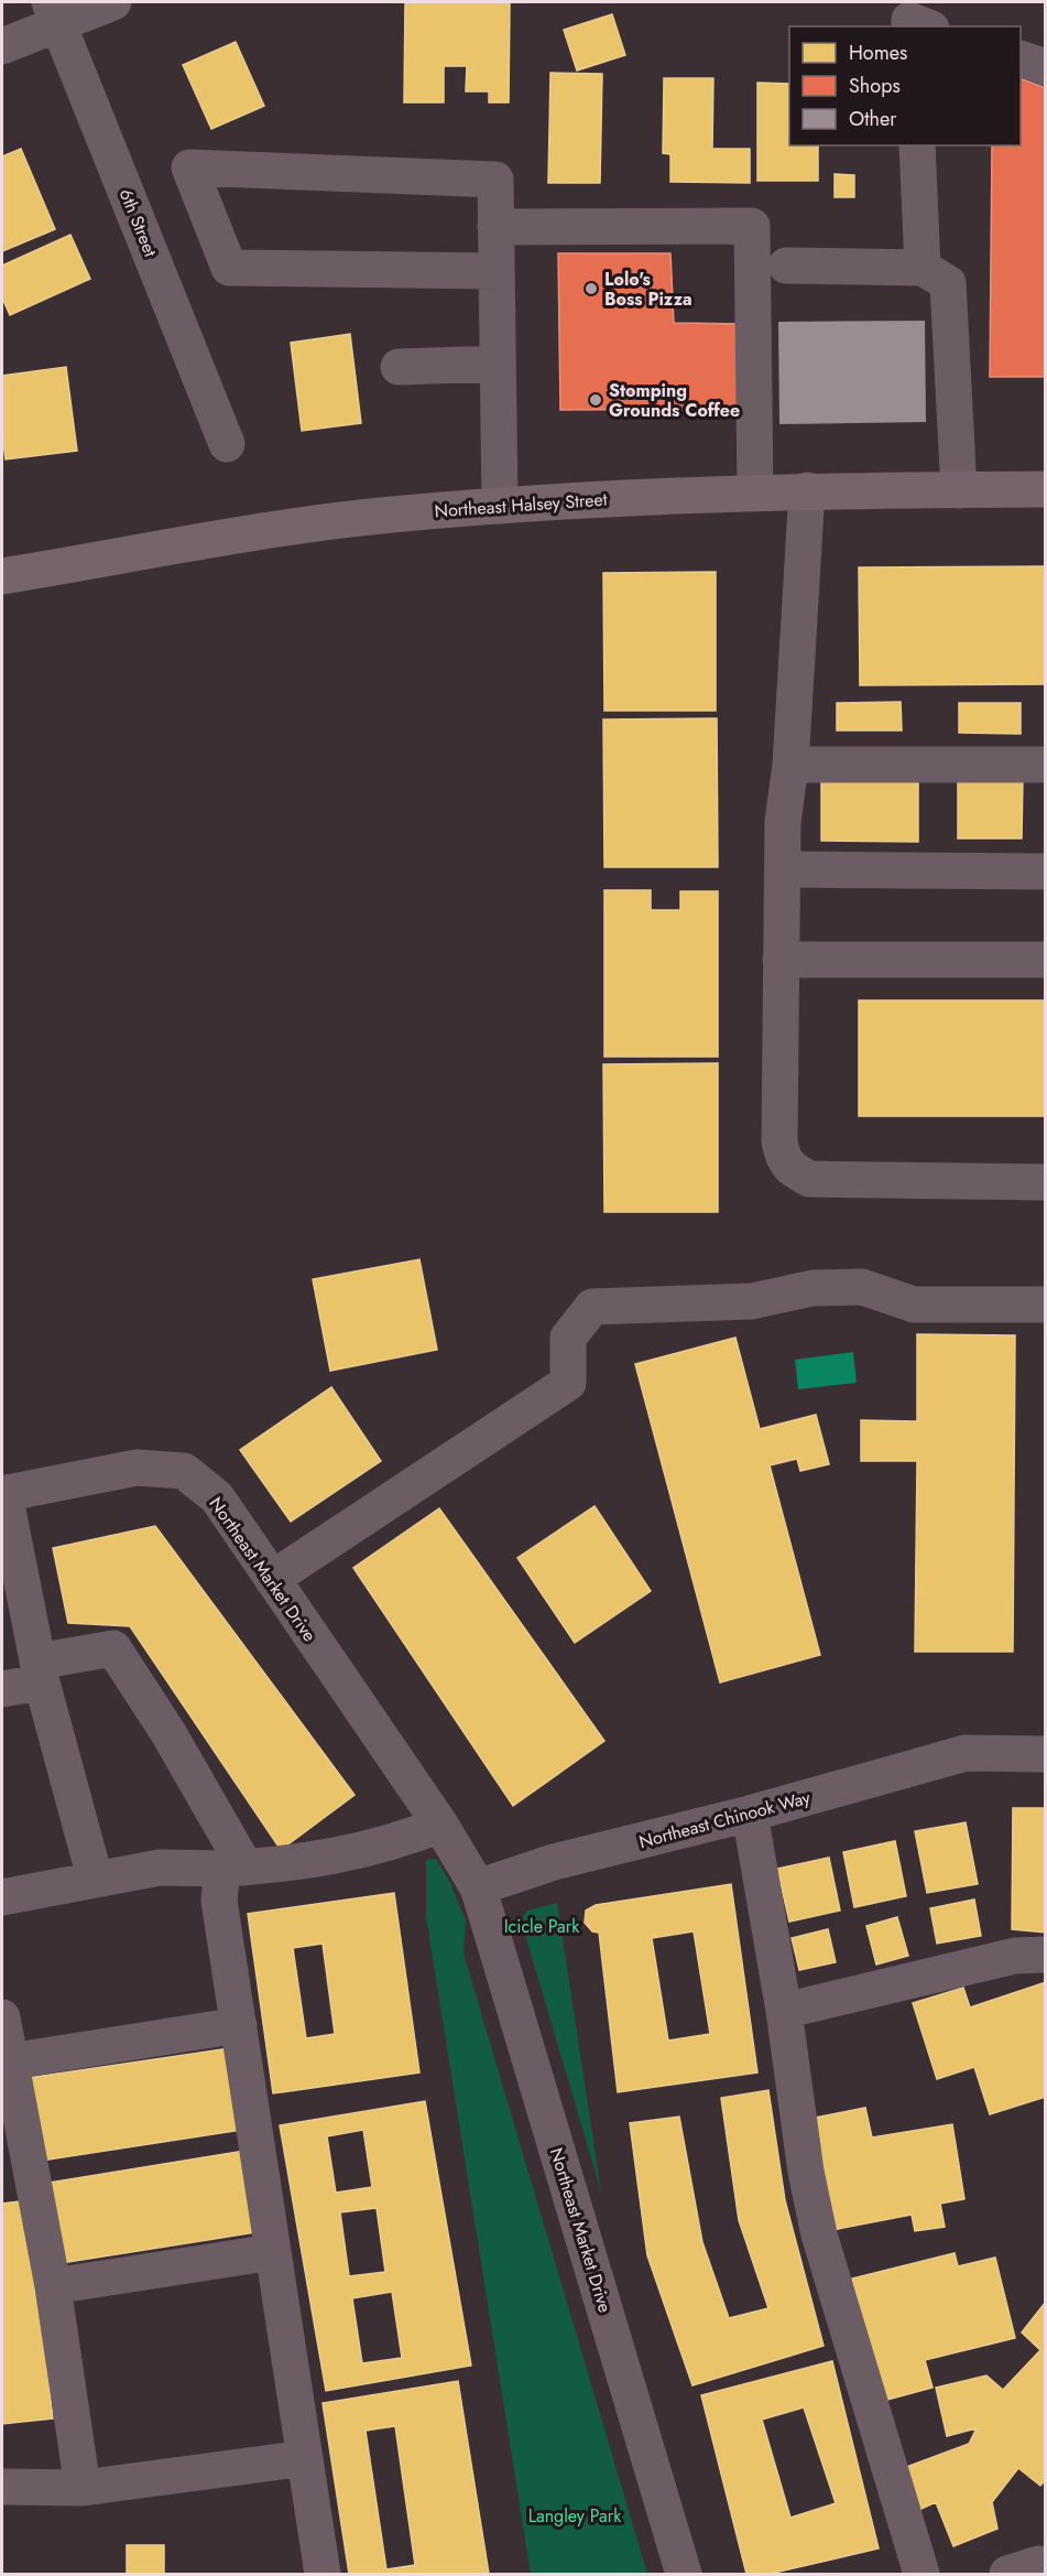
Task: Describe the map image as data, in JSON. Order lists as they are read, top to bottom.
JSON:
{
  "streets": {
    "main road": ["Northeast Halsey Street"],
    "street": ["6th Street", "Northeast Market Drive", "Northeast Chinook Way"]
  },
  "crossings": [
    ["Northeast Market Drive", "Northeast Chinook Way"]
  ],
  "parks": ["Icicle Park", "Langley Park"],
  "places": ["Lolo's Boss Pizza", "Stomping Grounds Coffee"],
  "legend": ["Homes", "Shops", "Other"]
}
